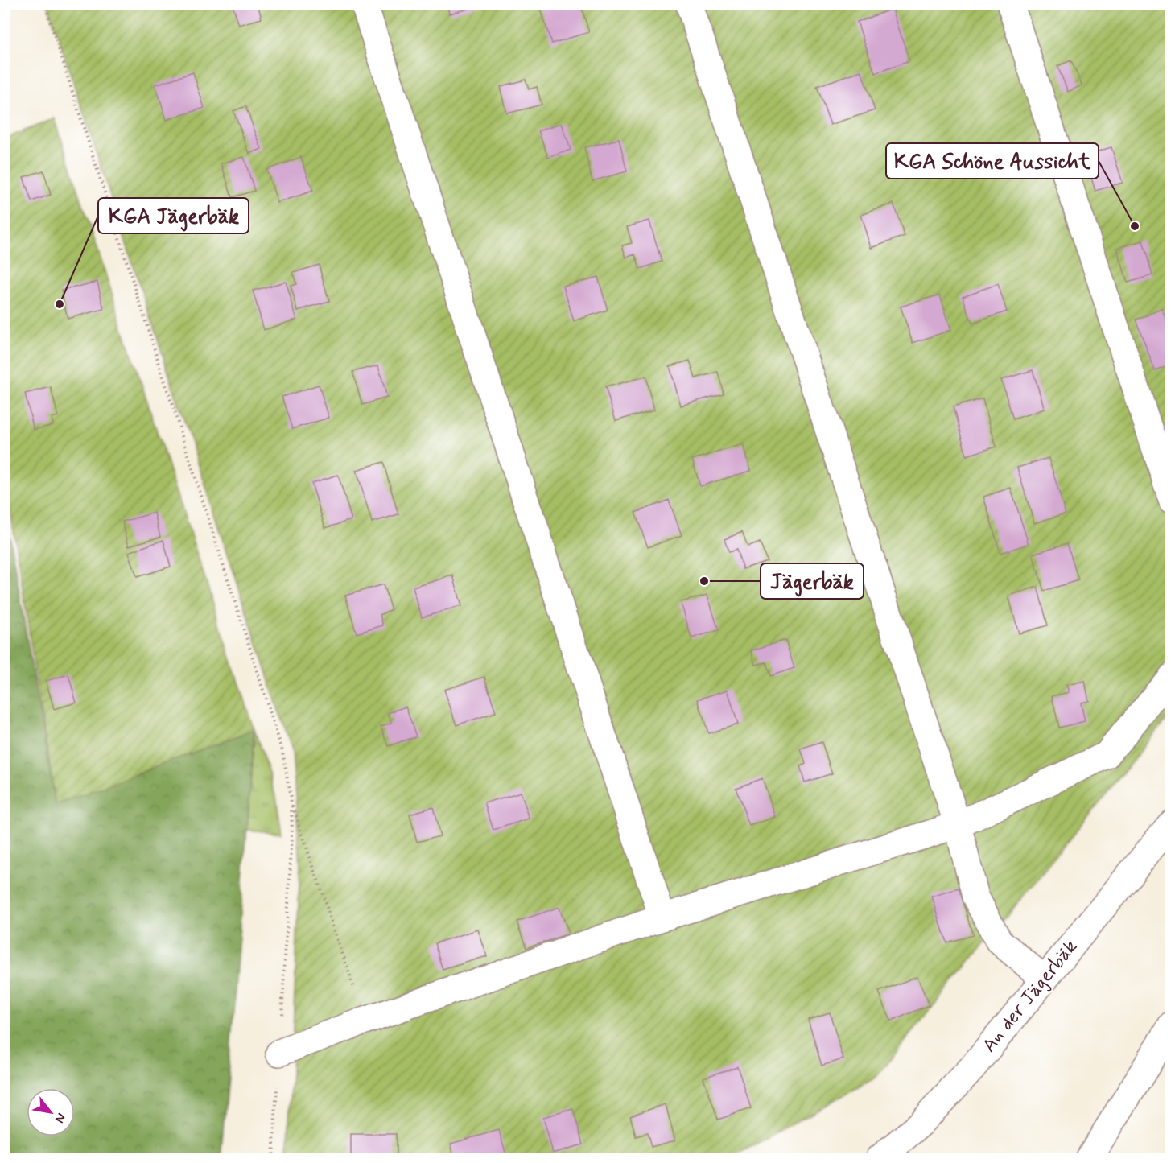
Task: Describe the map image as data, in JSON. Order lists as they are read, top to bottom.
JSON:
{
  "streets": {
    "street": ["An der Jägerbäk"]
  },
  "places": ["KGA Schöne Aussicht", "KGA Jägerbäk", "Jägerbäk"],
  "north": "bottom right"
}
